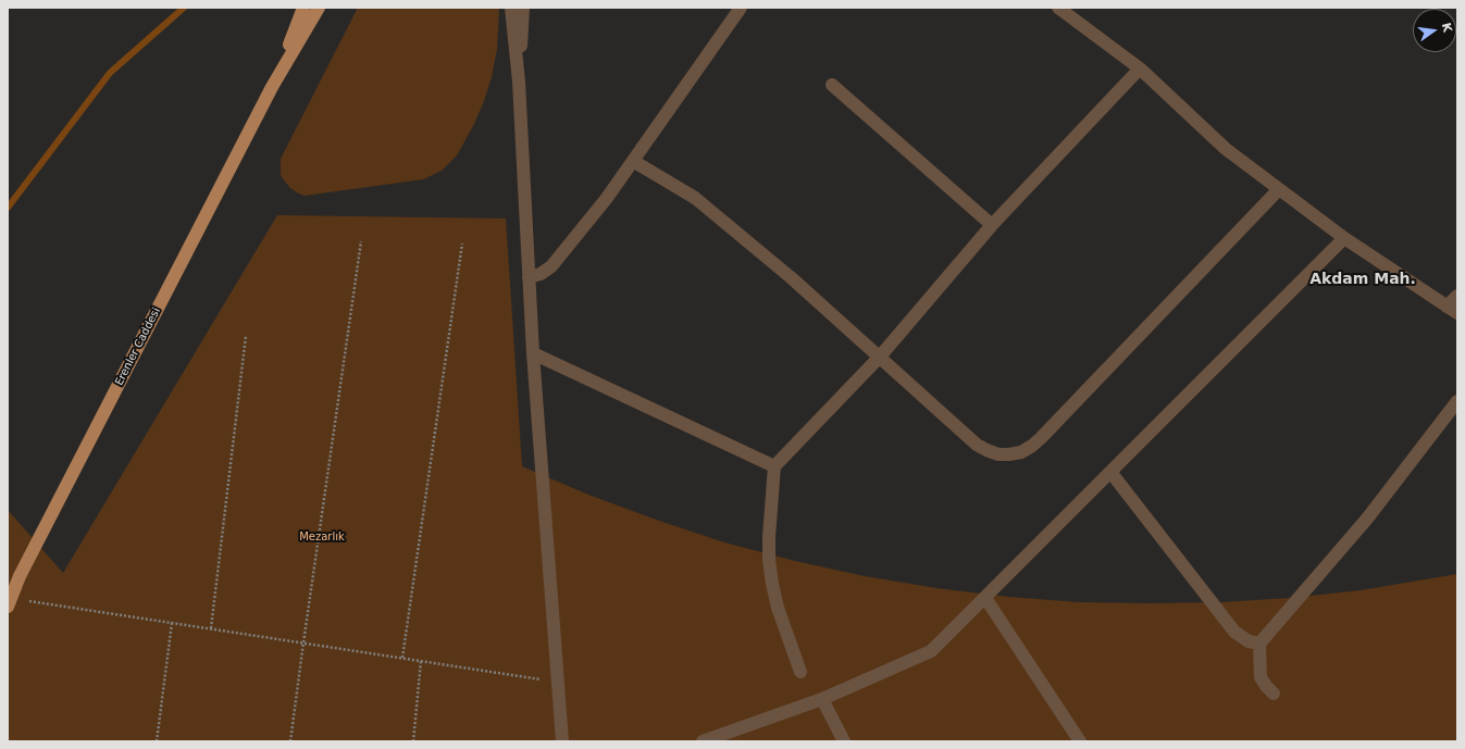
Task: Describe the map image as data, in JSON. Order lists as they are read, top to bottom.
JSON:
{
  "streets": {
    "main road": ["Erenler Caddesi"]
  },
  "districts": ["Akdam Mah."],
  "parks": ["Mezarlık"],
  "north": "right"
}
